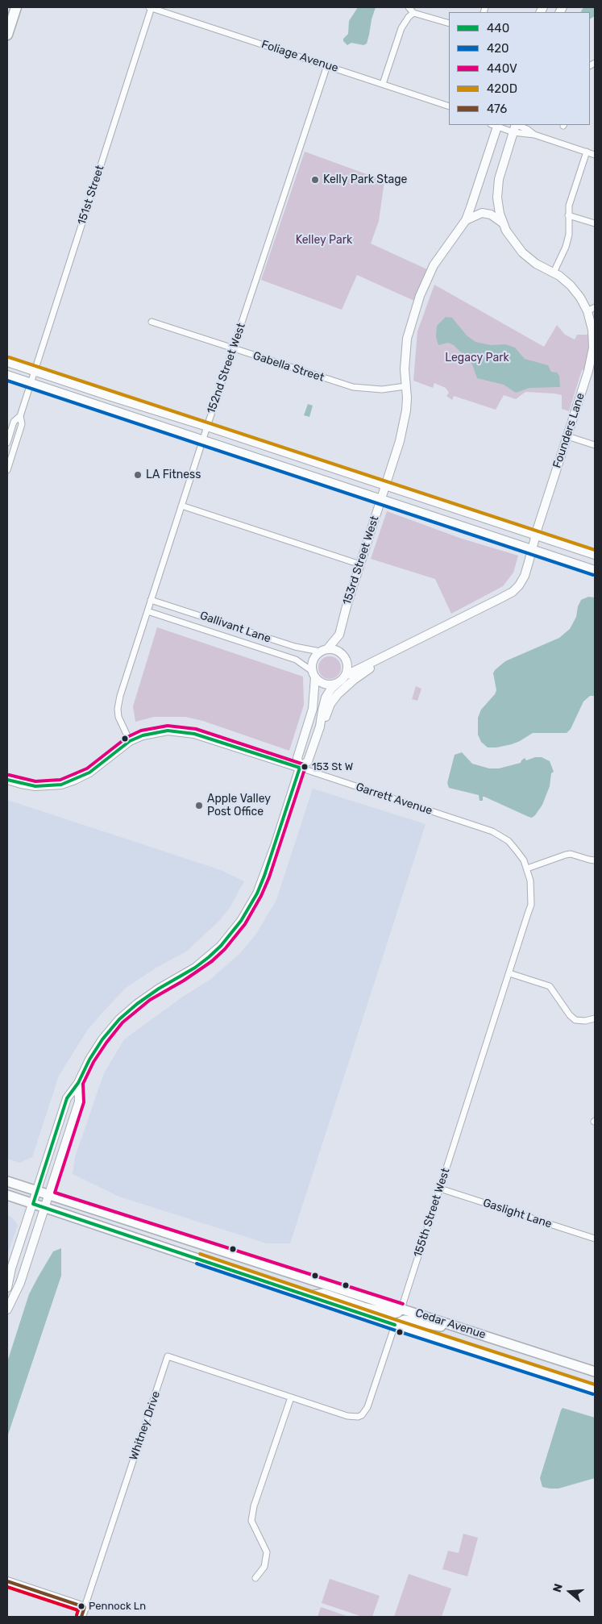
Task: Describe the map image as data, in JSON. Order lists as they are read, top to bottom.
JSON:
{
  "streets": {
    "main road": ["Cedar Avenue"],
    "street": [
      "Foliage Avenue",
      "151st Street",
      "Gabella Street",
      "152nd Street West",
      "Founders Lane",
      "153rd Street West",
      "Gallivant Lane",
      "Garrett Avenue",
      "155th Street West",
      "Gaslight Lane",
      "Whitney Drive"
    ]
  },
  "crossings": [
    ["Foliage Avenue", "151st Street"],
    ["Foliage Avenue", "152nd Street West"],
    ["Gabella Street", "152nd Street West"],
    ["Gabella Street", "153rd Street West"],
    ["152nd Street West", "Gallivant Lane"],
    ["152nd Street West", "Garrett Avenue"],
    ["Founders Lane", "153rd Street West"],
    ["Founders Lane", "Gallivant Lane"],
    ["153rd Street West", "Gallivant Lane"],
    ["Garrett Avenue", "155th Street West"],
    ["155th Street West", "Gaslight Lane"],
    ["155th Street West", "Cedar Avenue"],
    ["Cedar Avenue", "Whitney Drive"]
  ],
  "parks": ["Kelley Park", "Legacy Park"],
  "places": [
    "Kelly Park Stage",
    "LA Fitness",
    "153 St W",
    "Apple Valley Post Office",
    "Pennock Ln"
  ],
  "lines": [
    "transit line 420D",
    "transit line 420",
    "transit line 440V",
    "transit line 440",
    "transit line 476"
  ],
  "legend": [
    "440",
    "420",
    "440V",
    "420D",
    "476"
  ],
  "north": "left"
}
